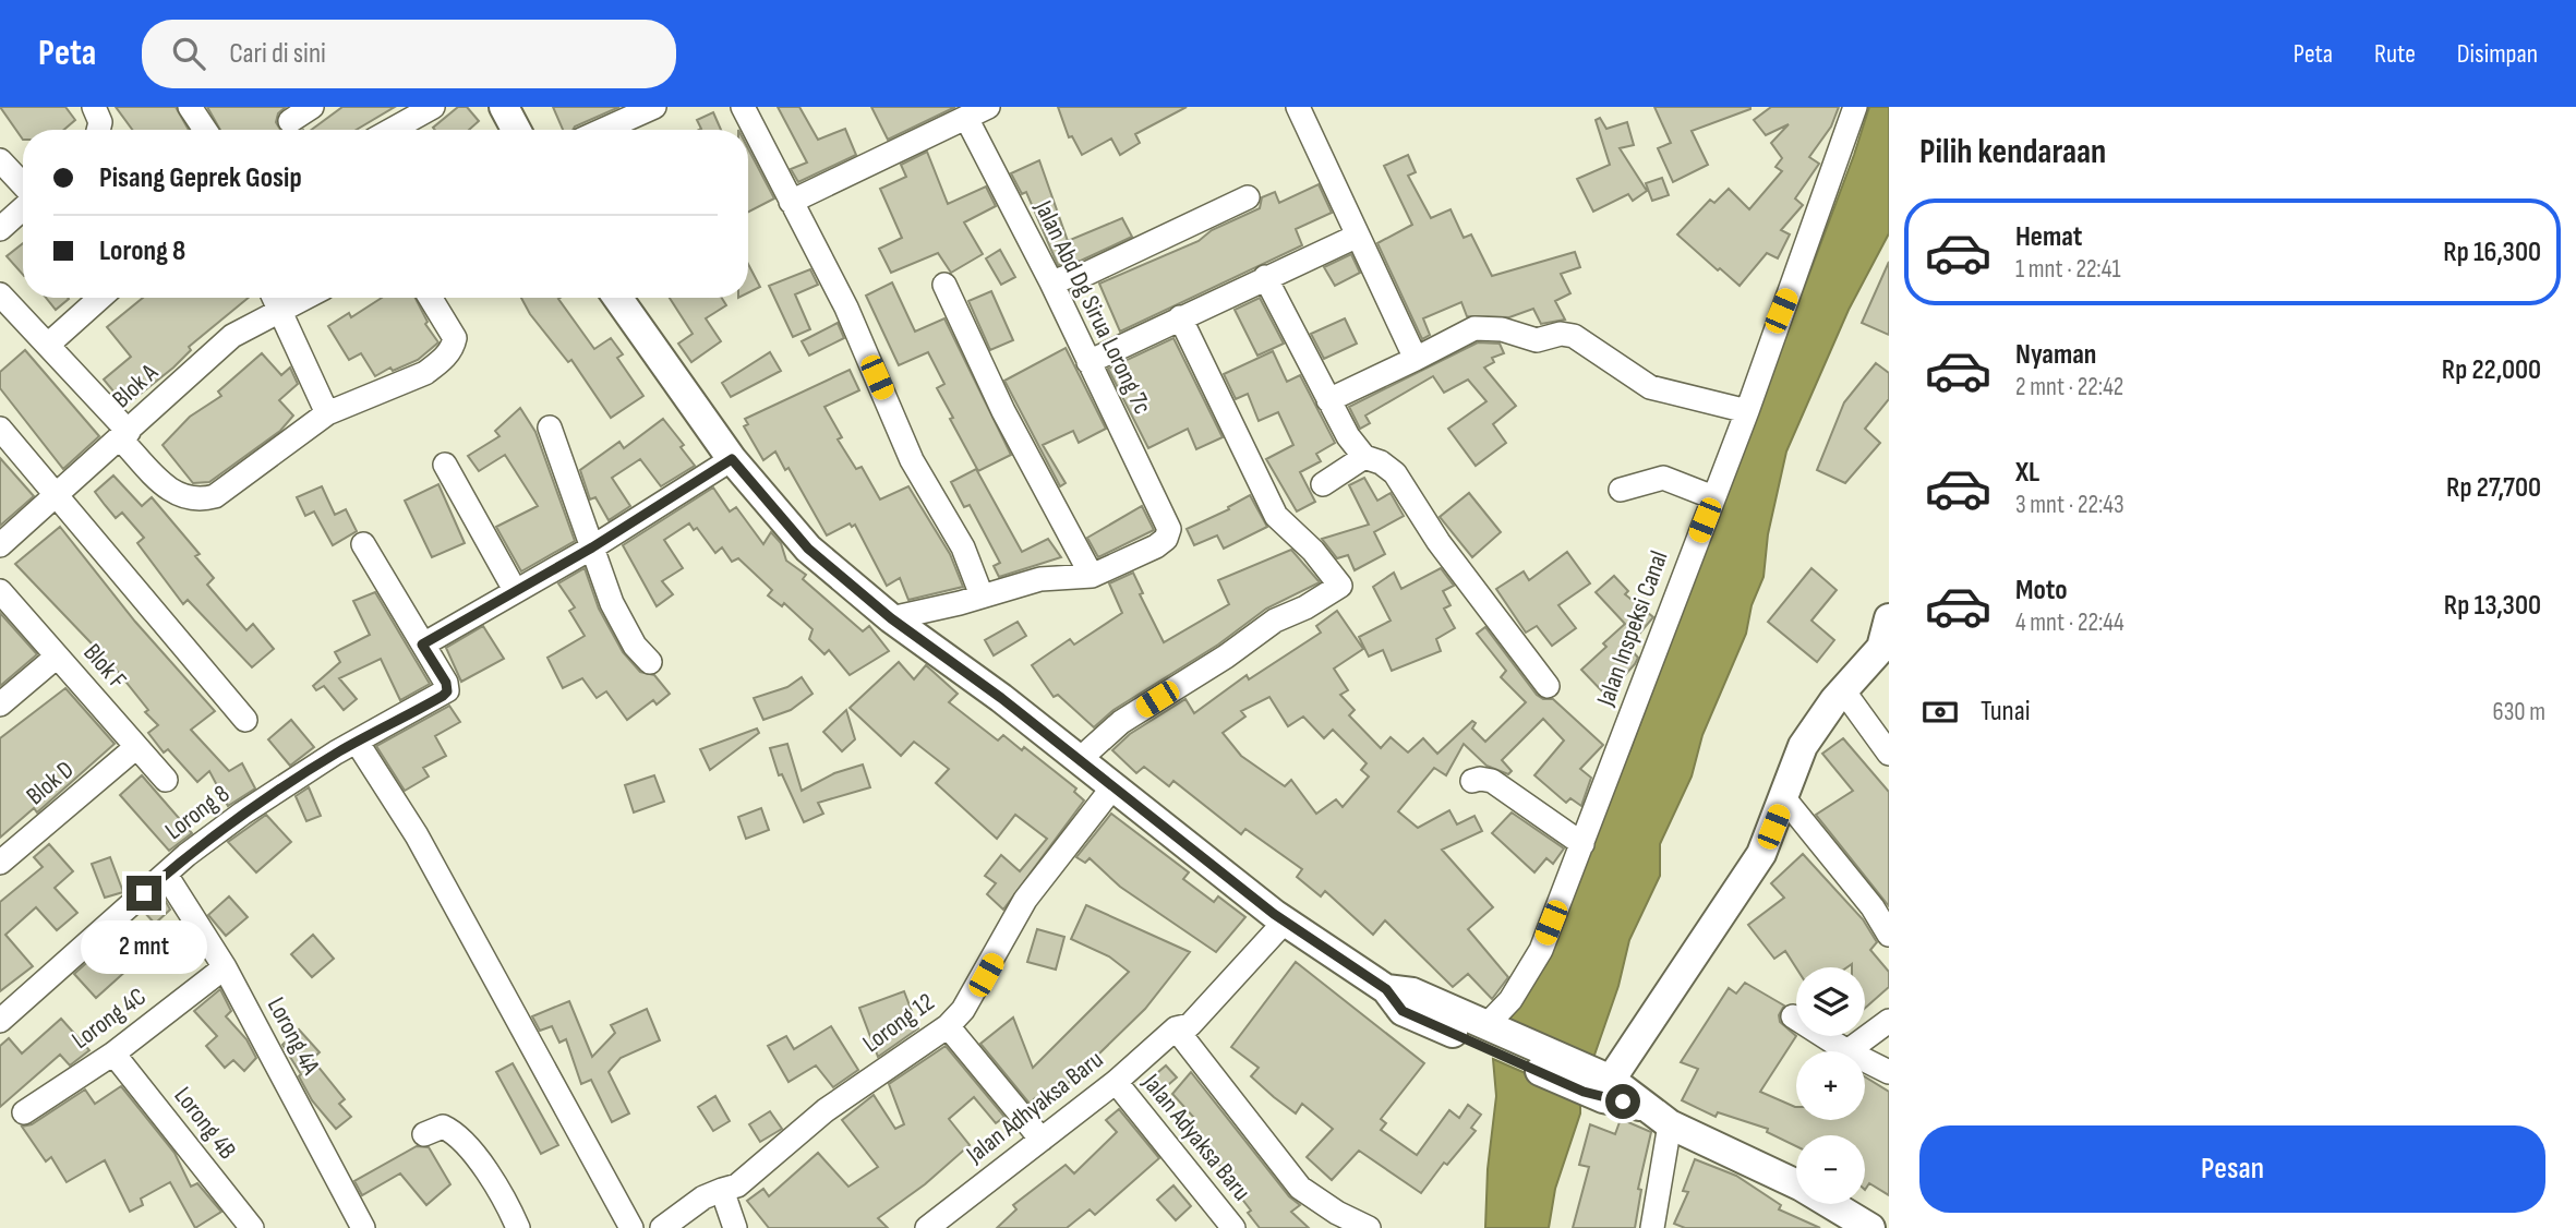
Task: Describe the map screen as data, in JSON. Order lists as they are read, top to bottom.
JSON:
{
  "streets": {
    "street": [
      "Jalan Abd Dg Sirua Lorong 7c",
      "Blok A",
      "Jalan Inspeksi Canal",
      "Blok F",
      "Blok D",
      "Lorong 8",
      "Lorong 4C",
      "Lorong 12",
      "Lorong 4A",
      "Jalan Adhyaksa Baru",
      "Lorong 4B",
      "Jalan Adyaksa Baru"
    ]
  },
  "crossings": [
    ["Blok F", "Blok D"],
    ["Lorong 8", "Lorong 4A"],
    ["Lorong 4C", "Lorong 4A"],
    ["Lorong 4C", "Lorong 4B"],
    ["Jalan Adhyaksa Baru", "Jalan Adyaksa Baru"]
  ],
  "page": {
    "header": "Peta",
    "search": "Cari di sini",
    "nav": ["Peta", "Rute", "Disimpan"],
    "heading": "Pilih kendaraan",
    "banner": ["Pisang Geprek Gosip", "Lorong 8"],
    "list": [
      {
        "name": "Hemat",
        "note": "1 mnt · 22:41",
        "value": "Rp 16,300"
      },
      {
        "name": "Nyaman",
        "note": "2 mnt · 22:42",
        "value": "Rp 22,000"
      },
      {
        "name": "XL",
        "note": "3 mnt · 22:43",
        "value": "Rp 27,700"
      },
      {
        "name": "Moto",
        "note": "4 mnt · 22:44",
        "value": "Rp 13,300"
      }
    ],
    "pay": ["Tunai", "630 m"],
    "bubble": "2 mnt",
    "map_buttons": ["+", "−"],
    "buttons": "Pesan"
  }
}
